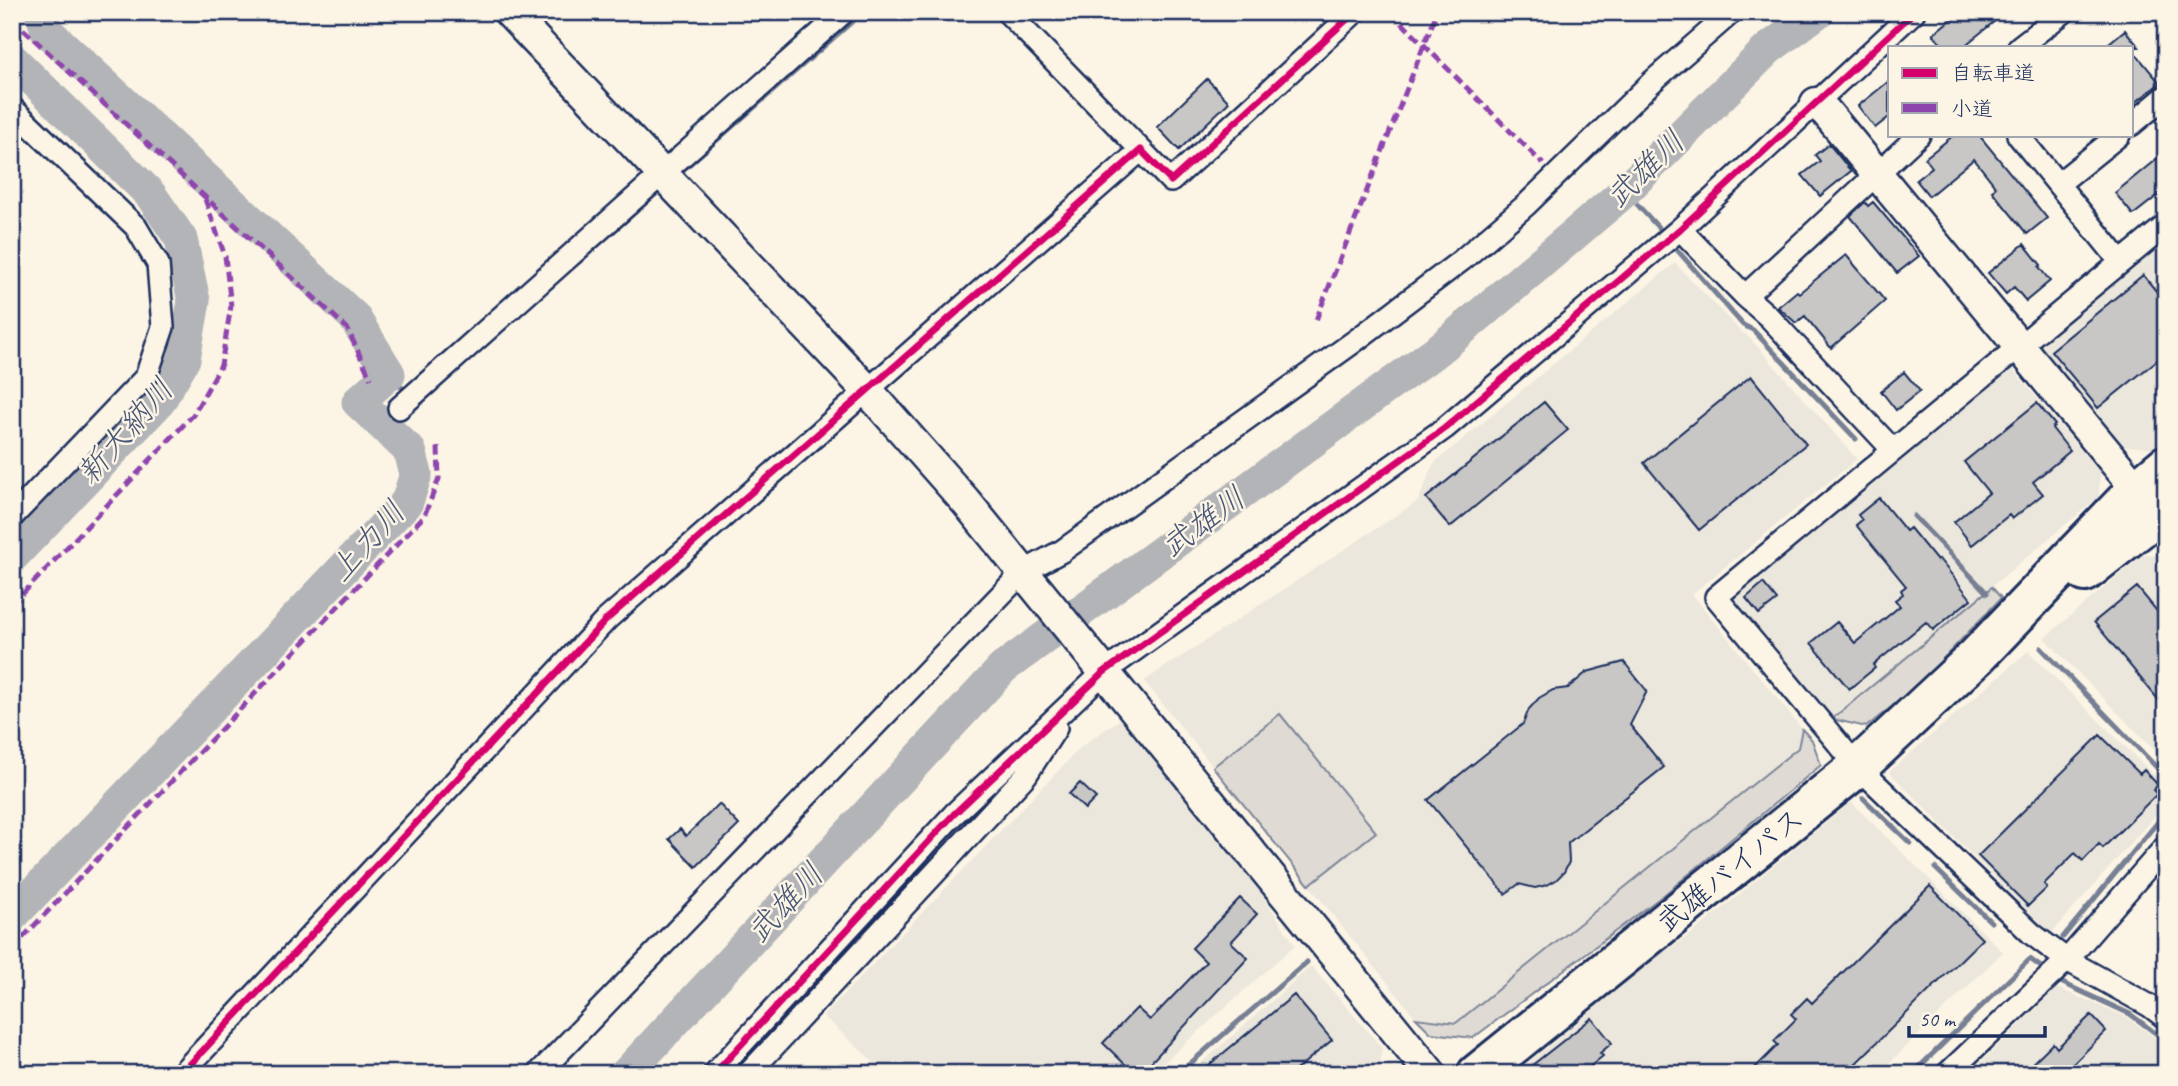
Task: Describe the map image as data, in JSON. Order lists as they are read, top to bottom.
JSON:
{
  "streets": {
    "highway": ["武雄バイパス"]
  },
  "water": ["武雄川", "新大納川", "上力川"],
  "legend": ["自転車道", "小道"],
  "scale_bar": "50 m"
}
